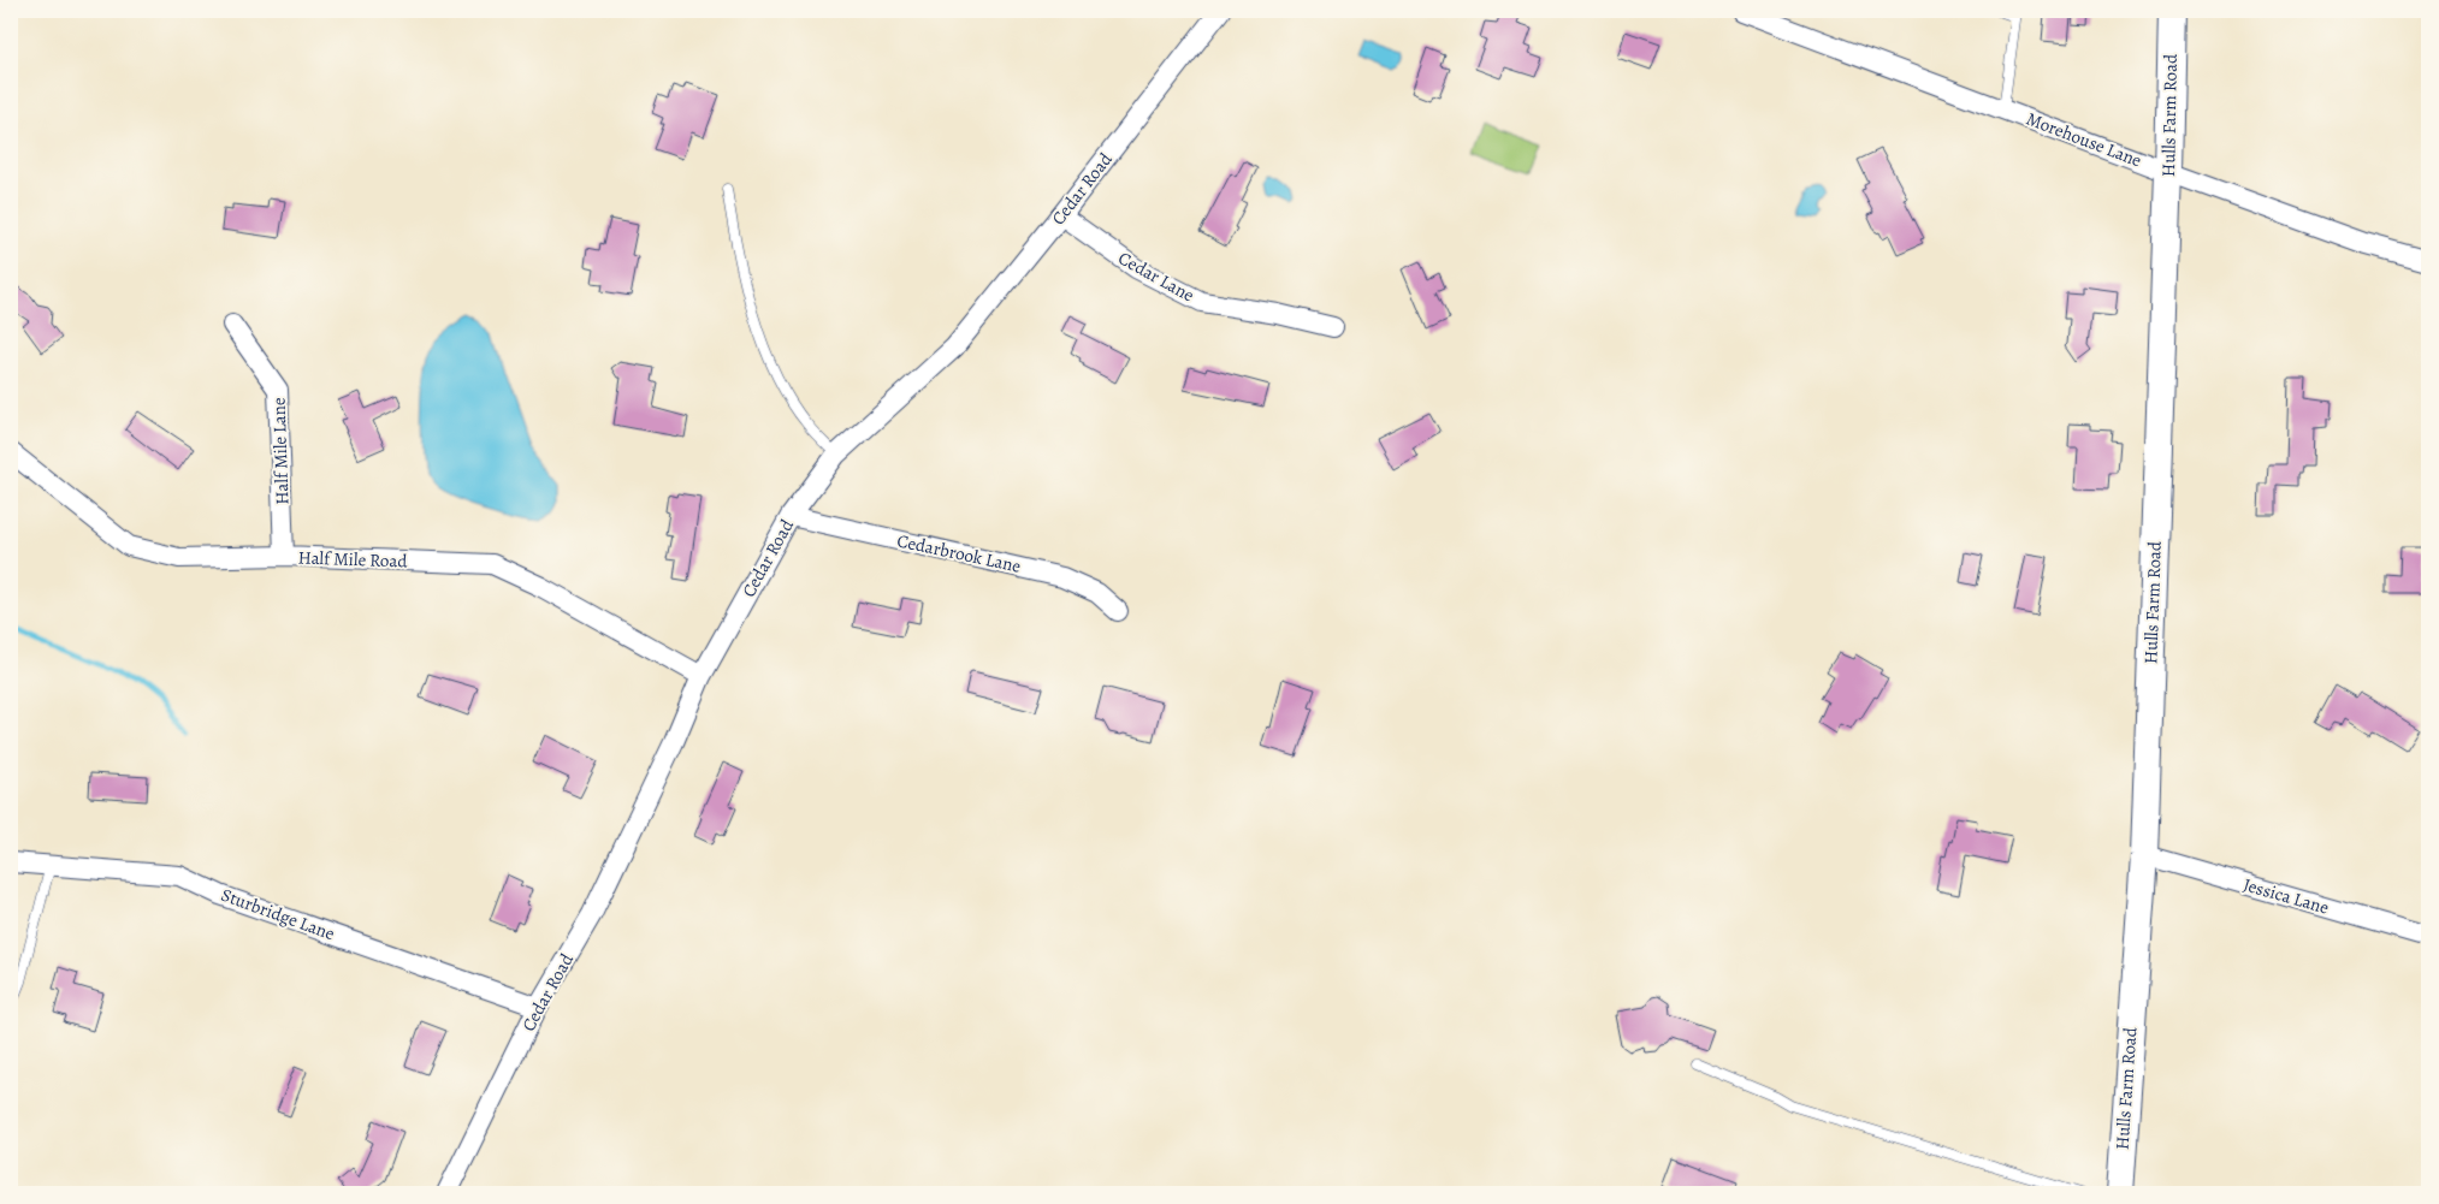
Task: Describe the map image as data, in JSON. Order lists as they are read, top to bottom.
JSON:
{
  "streets": {
    "main road": ["Hulls Farm Road"],
    "street": [
      "Morehouse Lane",
      "Cedar Road",
      "Cedar Lane",
      "Half Mile Lane",
      "Cedarbrook Lane",
      "Half Mile Road",
      "Jessica Lane",
      "Sturbridge Lane"
    ]
  },
  "crossings": [
    ["Hulls Farm Road", "Morehouse Lane"],
    ["Hulls Farm Road", "Jessica Lane"],
    ["Cedar Road", "Cedar Lane"],
    ["Cedar Road", "Cedarbrook Lane"],
    ["Cedar Road", "Half Mile Road"],
    ["Cedar Road", "Sturbridge Lane"],
    ["Half Mile Lane", "Half Mile Road"]
  ]
}
